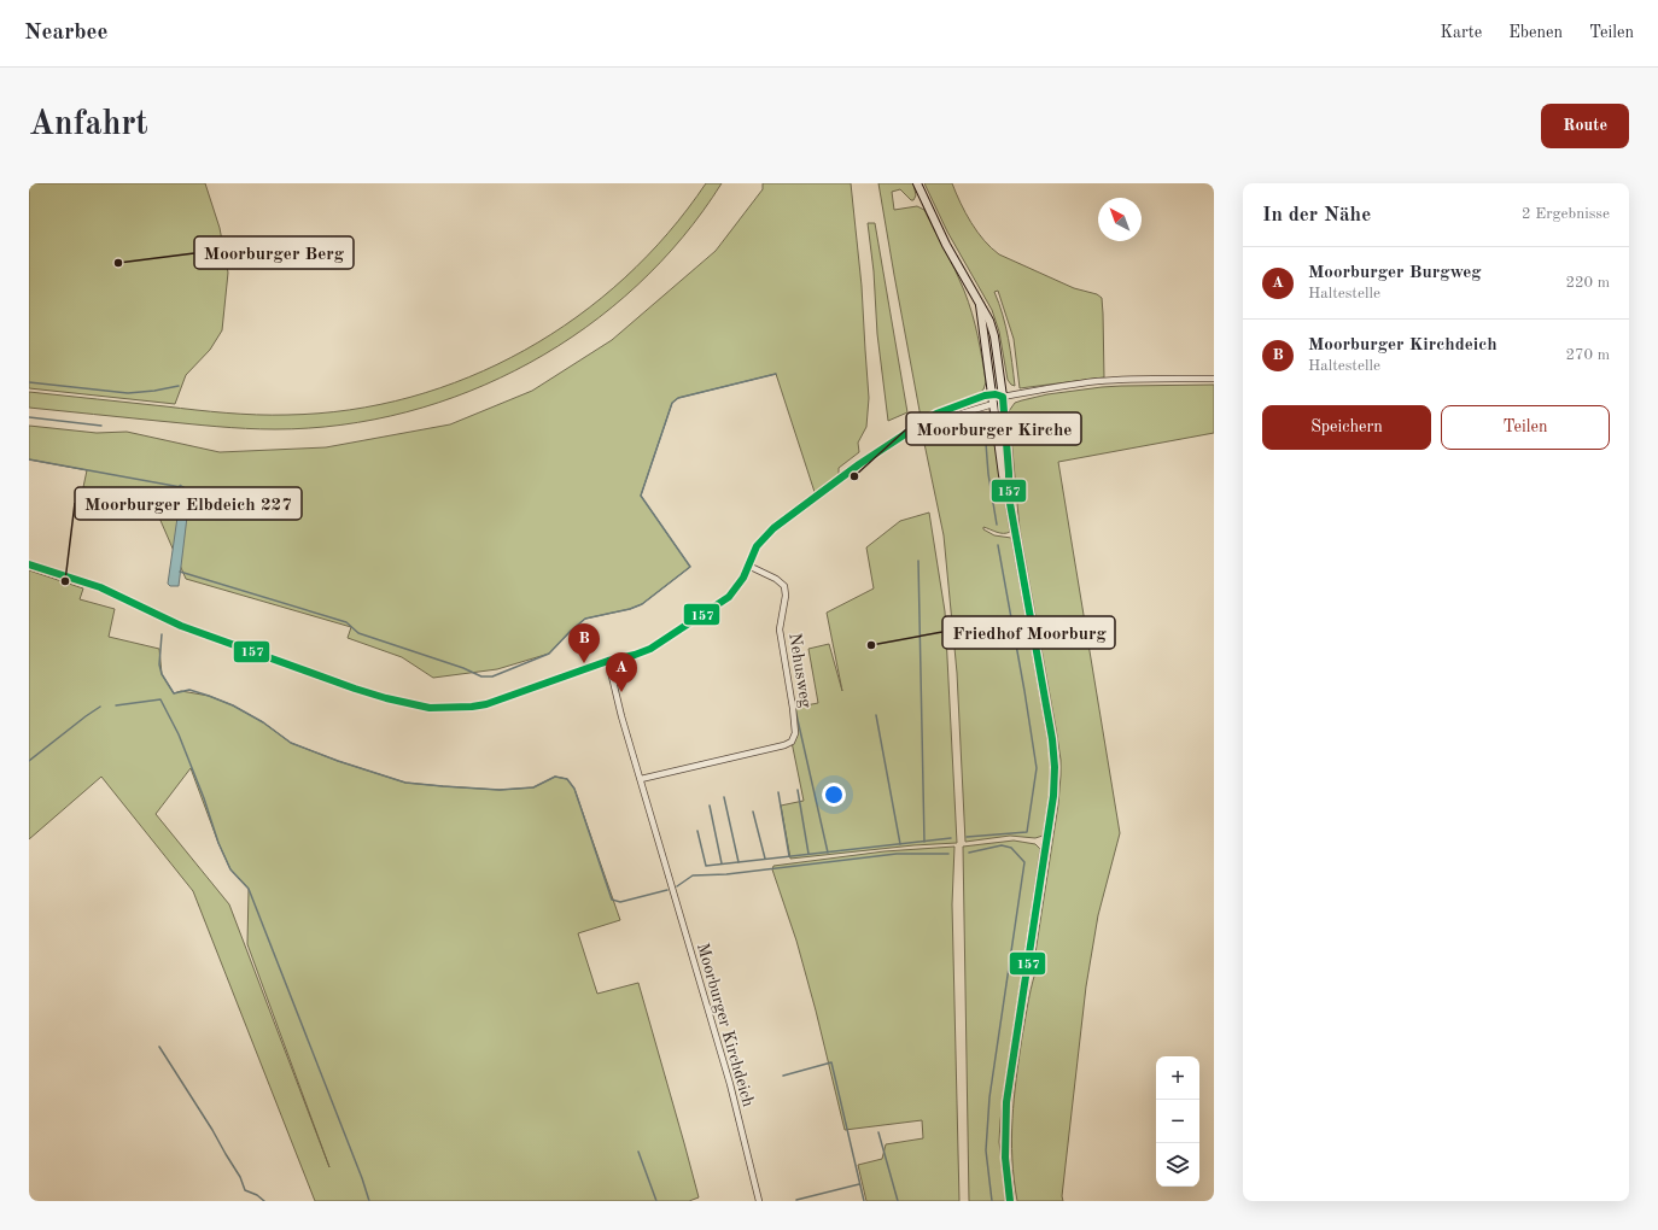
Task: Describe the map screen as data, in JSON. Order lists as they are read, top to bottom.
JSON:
{
  "streets": {
    "street": ["Nehusweg", "Moorburger Kirchdeich"]
  },
  "crossings": [
    ["Nehusweg", "Moorburger Kirchdeich"]
  ],
  "places": [
    "Moorburger Berg",
    "Moorburger Kirche",
    "Moorburger Elbdeich 227",
    "Friedhof Moorburg"
  ],
  "lines": ["transit line 157"],
  "north": "top left",
  "page": {
    "header": "Nearbee",
    "nav": ["Karte", "Ebenen", "Teilen"],
    "buttons": [
      "Route",
      ["Speichern", "Teilen"]
    ],
    "title": "Anfahrt",
    "heading": ["In der Nähe", "2 Ergebnisse"],
    "list": [
      {
        "mark": "A",
        "name": "Moorburger Burgweg",
        "note": "Haltestelle",
        "value": "220 m"
      },
      {
        "mark": "B",
        "name": "Moorburger Kirchdeich",
        "note": "Haltestelle",
        "value": "270 m"
      }
    ],
    "pins": ["B", "A"],
    "map_buttons": ["+", "−"]
  }
}
